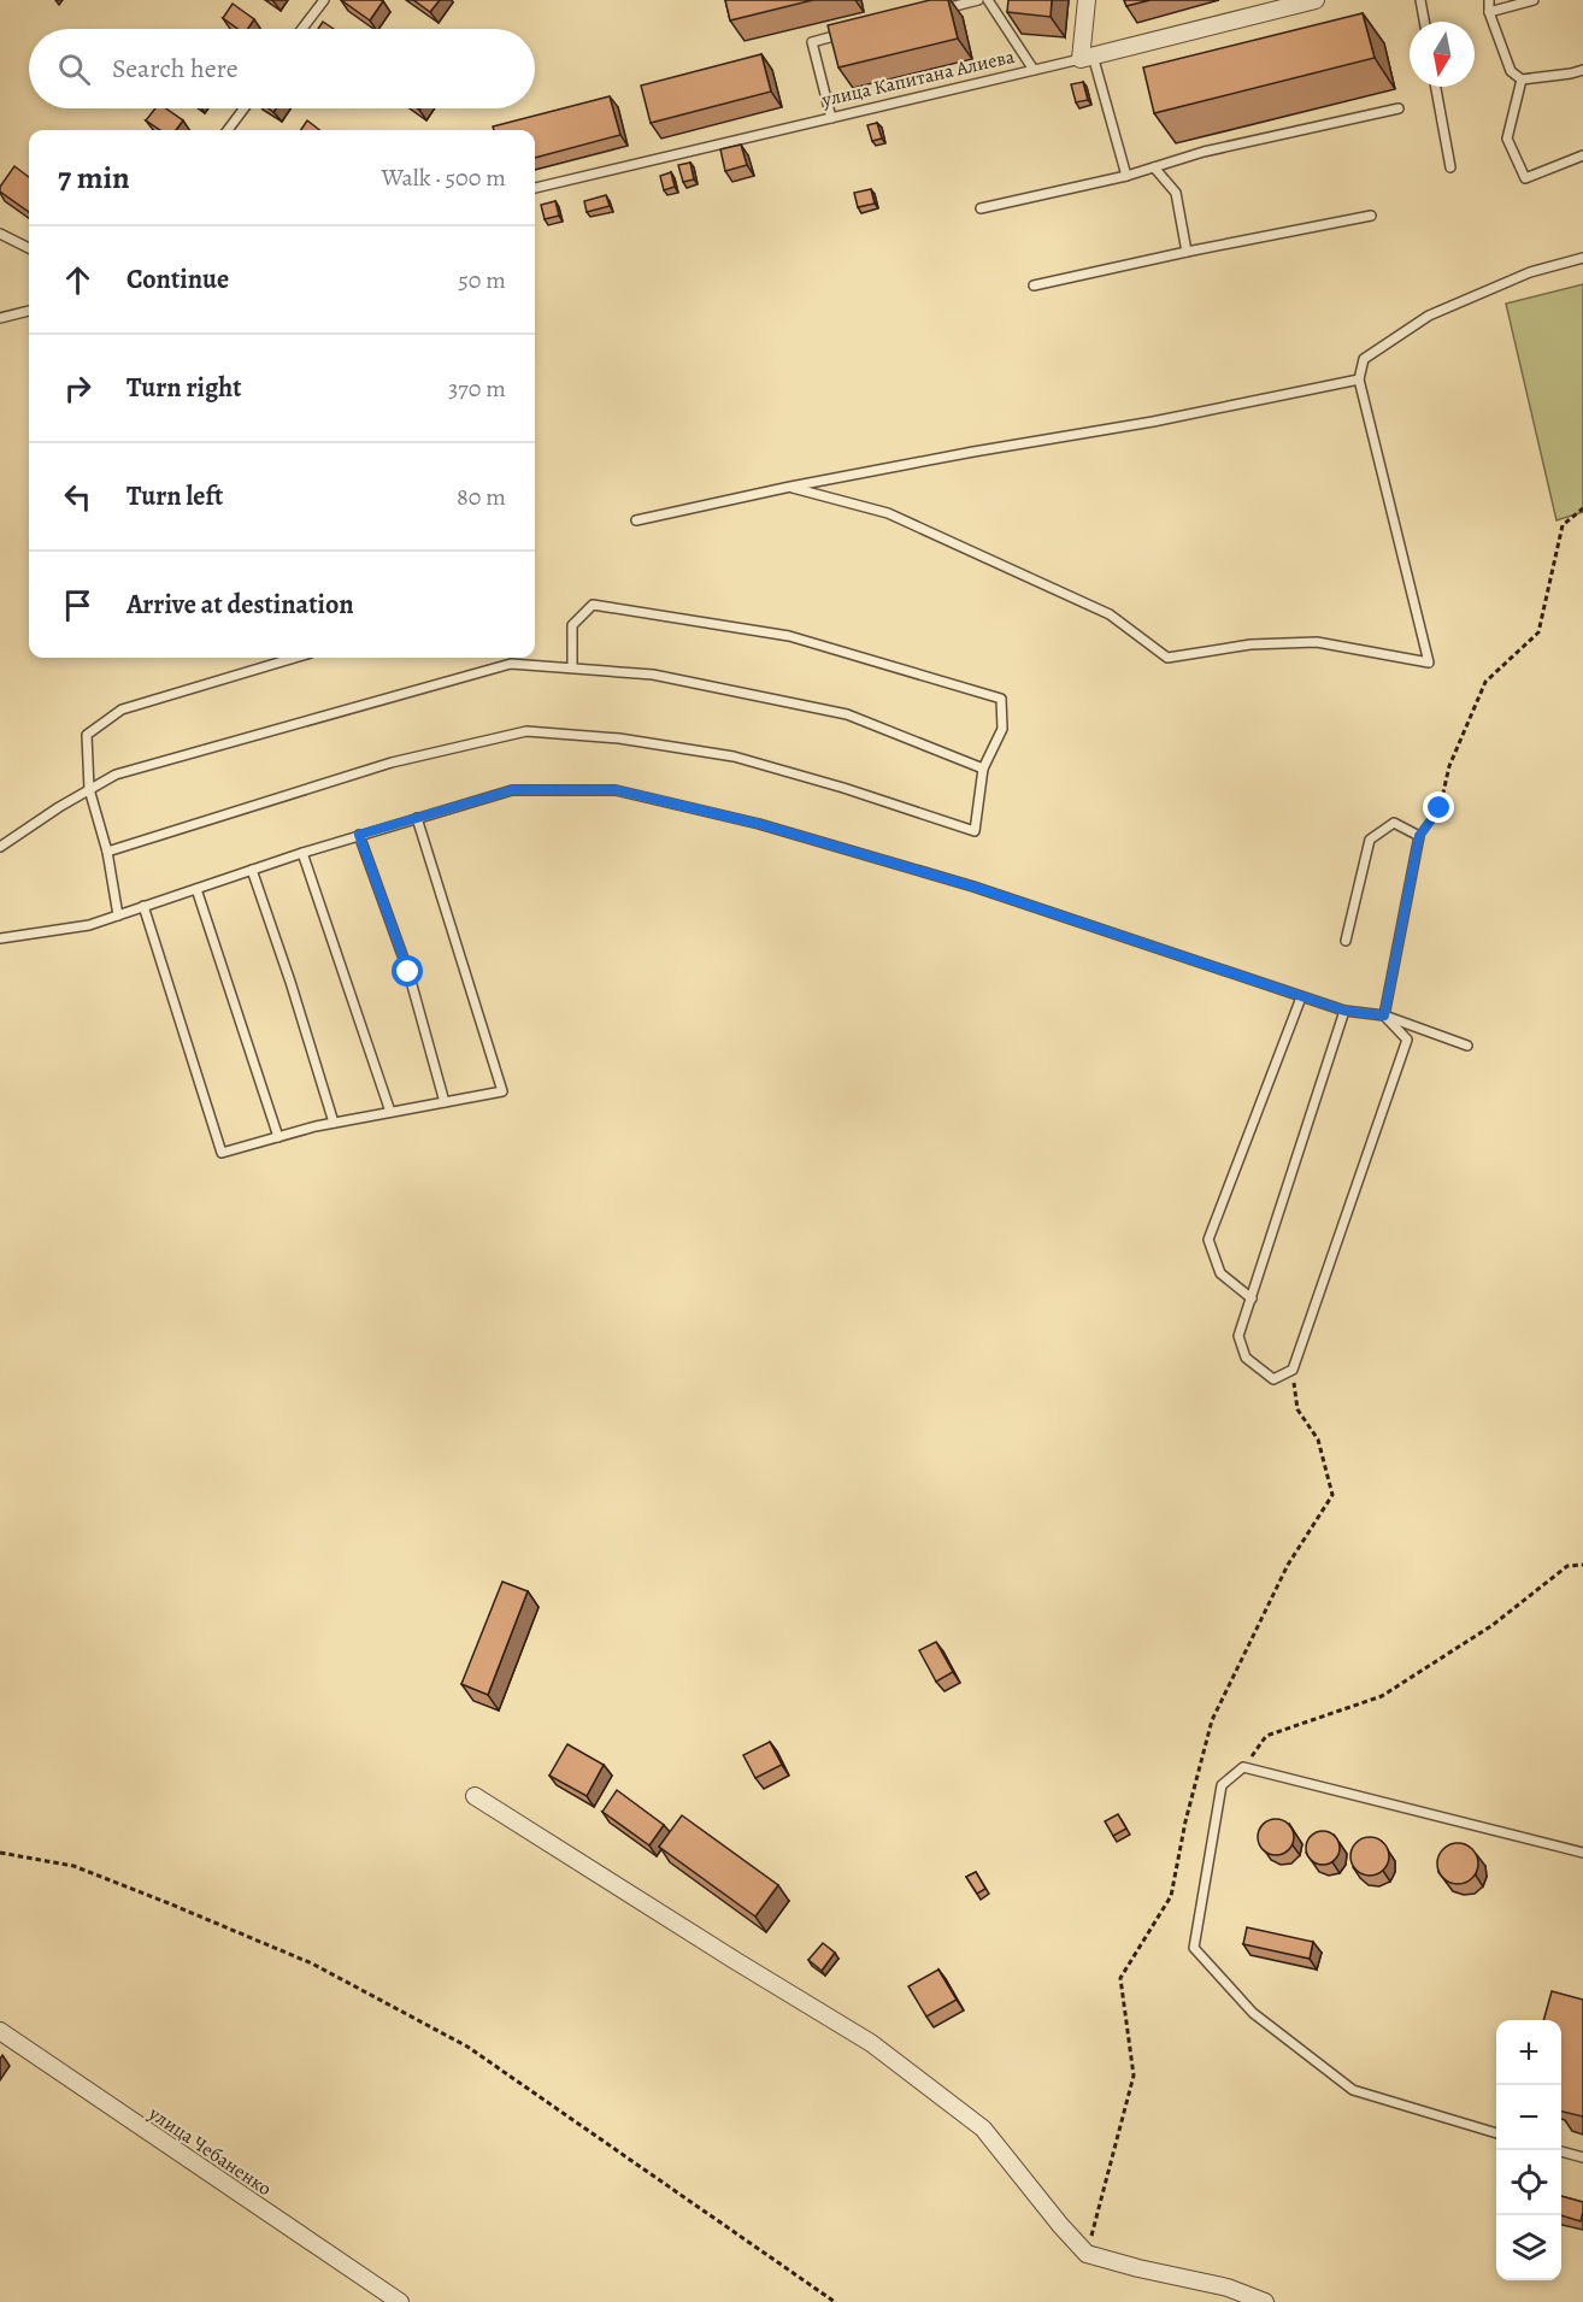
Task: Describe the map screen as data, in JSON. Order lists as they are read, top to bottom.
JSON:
{
  "streets": {
    "street": ["улица Капитана Алиева", "улица Чебаненко"]
  },
  "north": "bottom",
  "page": {
    "search": "Search here",
    "heading": ["7 min", "Walk · 500 m"],
    "list": [
      ["Continue", "50 m"],
      ["Turn right", "370 m"],
      ["Turn left", "80 m"],
      "Arrive at destination"
    ],
    "map_buttons": ["+", "−"]
  }
}
